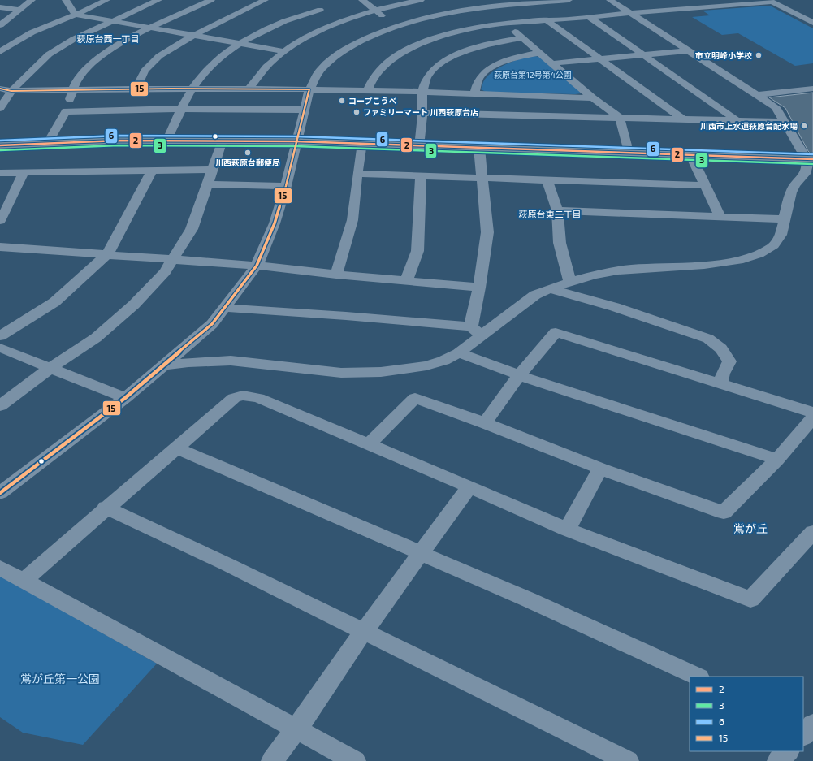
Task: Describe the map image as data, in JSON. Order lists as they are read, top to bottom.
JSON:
{
  "districts": ["萩原台西一丁目", "萩原台東二丁目", "鴬が丘"],
  "parks": ["萩原台第12号第4公園", "鴬が丘第一公園"],
  "places": [
    "市立明峰小学校",
    "コープこうべ",
    "ファミリーマート 川西萩原台店",
    "川西市上水道萩原台配水場",
    "川西萩原台郵便局"
  ],
  "lines": [
    "transit line 15",
    "transit line 6",
    "transit line 2",
    "transit line 3"
  ],
  "legend": [
    "2",
    "3",
    "6",
    "15"
  ]
}
